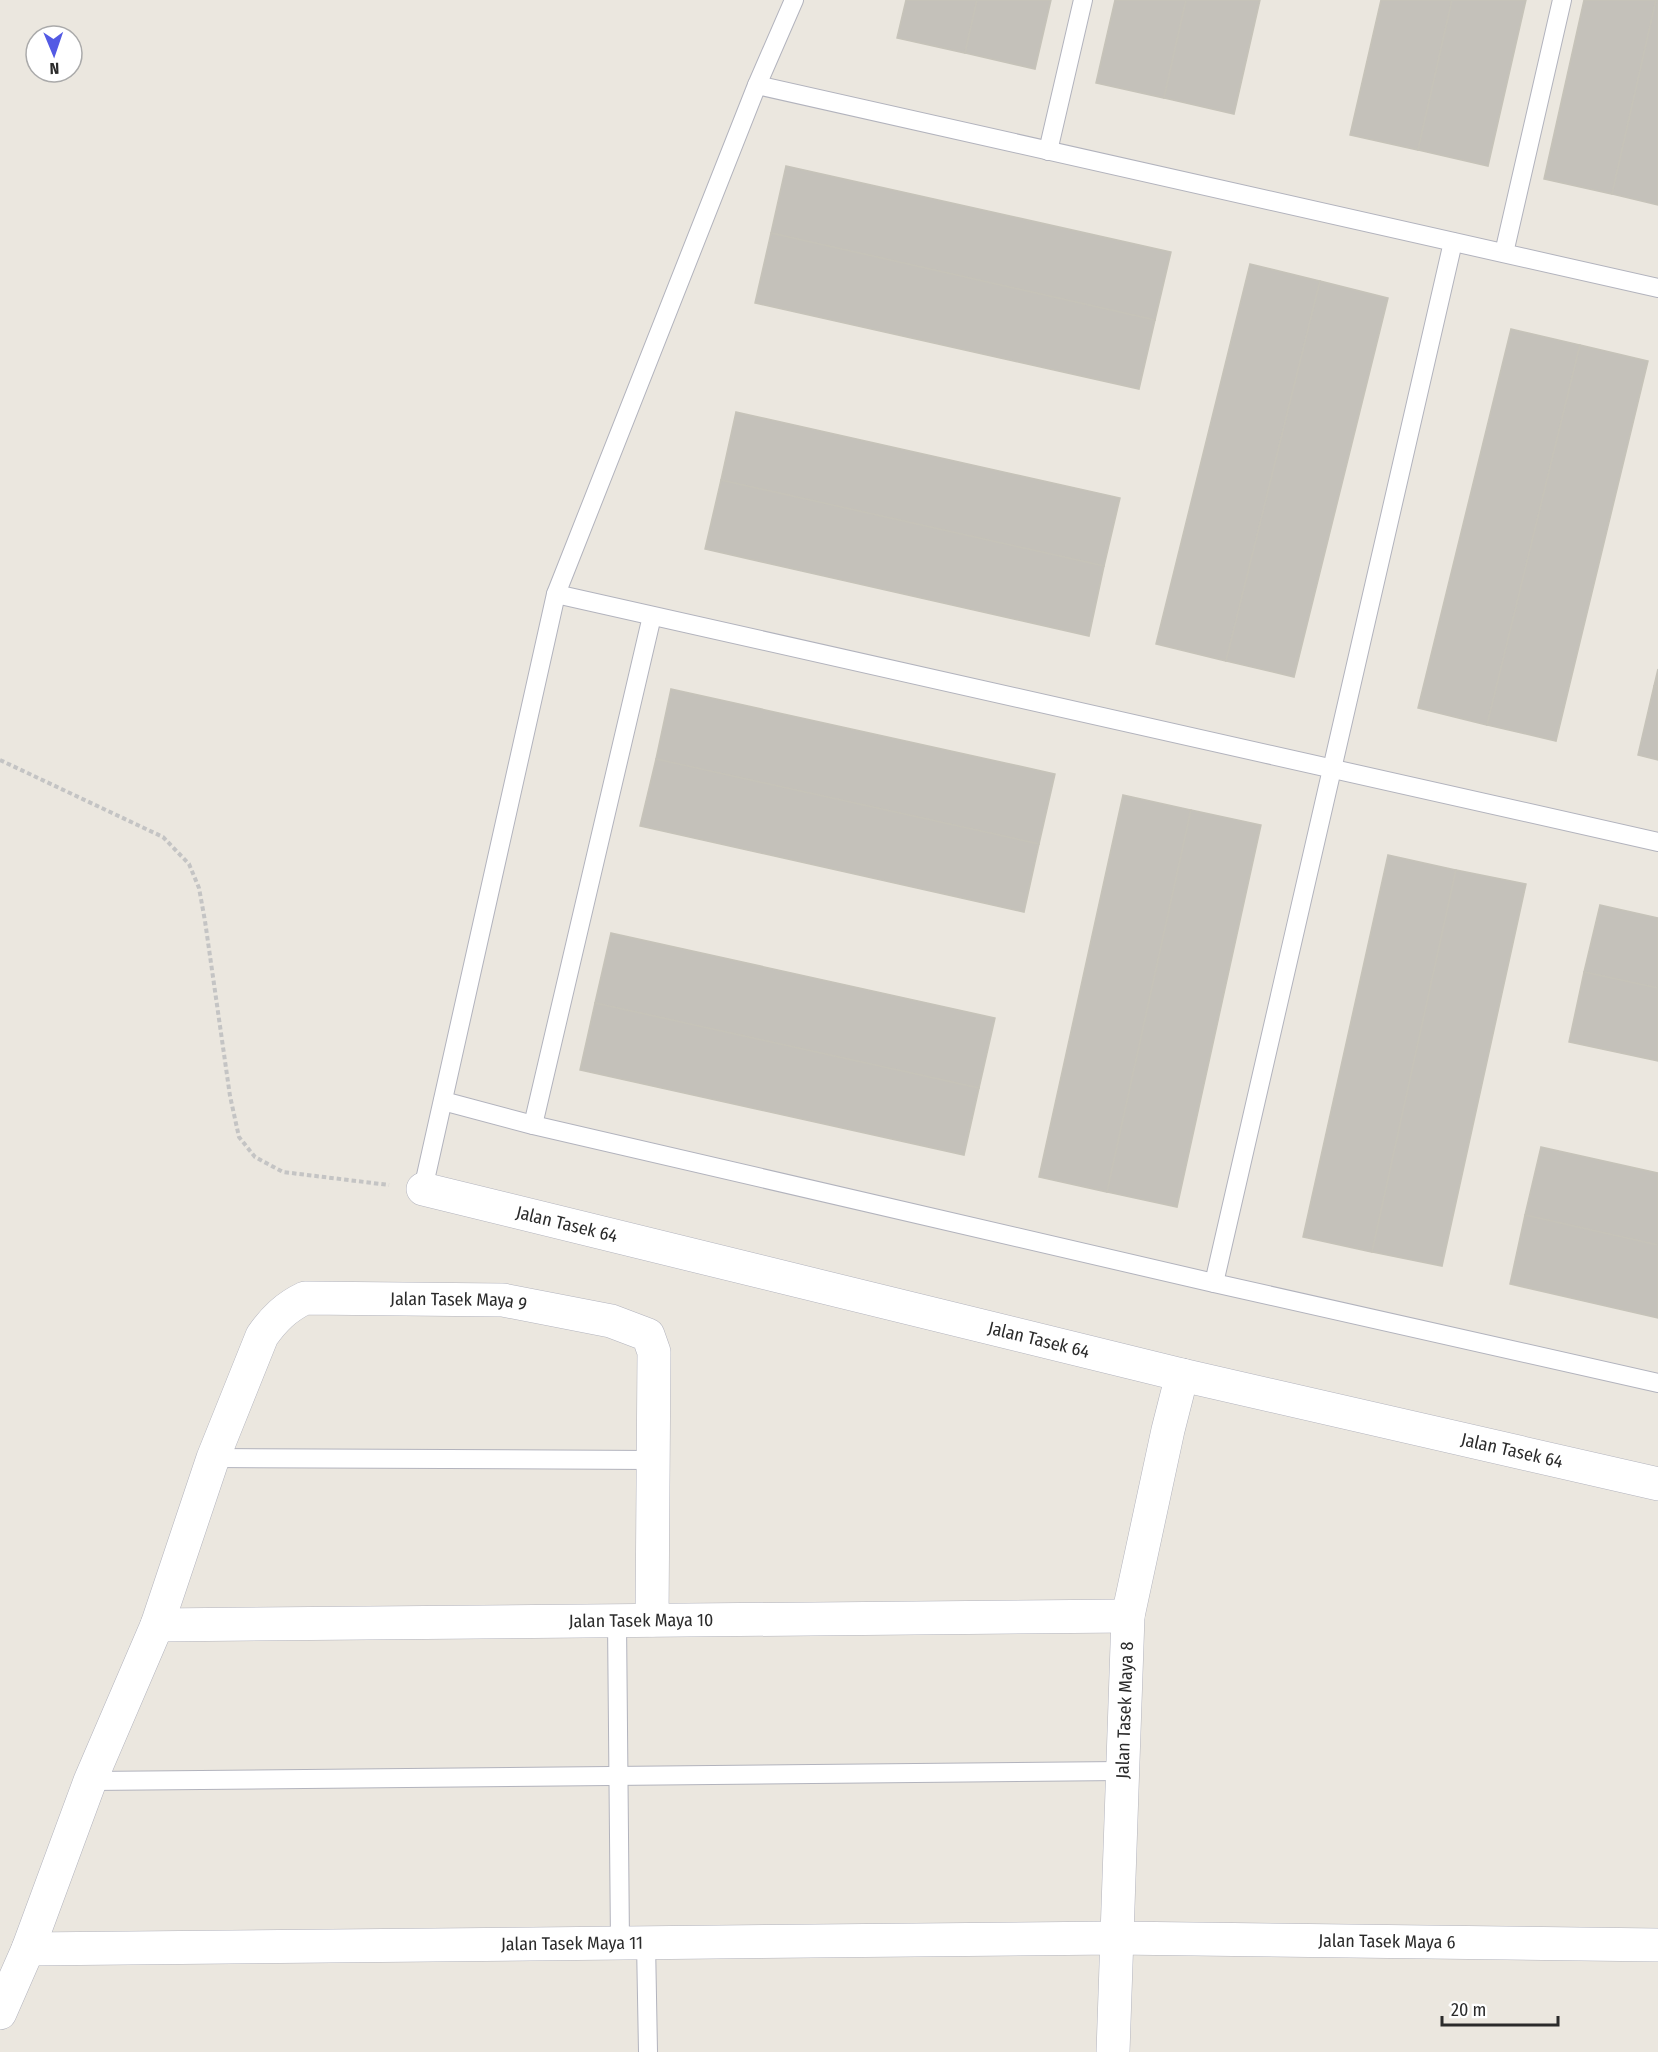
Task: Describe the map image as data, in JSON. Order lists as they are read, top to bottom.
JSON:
{
  "streets": {
    "street": [
      "Jalan Tasek 64",
      "Jalan Tasek Maya 9",
      "Jalan Tasek Maya 10",
      "Jalan Tasek Maya 8",
      "Jalan Tasek Maya 6",
      "Jalan Tasek Maya 11"
    ]
  },
  "crossings": [
    ["Jalan Tasek 64", "Jalan Tasek Maya 8"],
    ["Jalan Tasek Maya 10", "Jalan Tasek Maya 8"],
    ["Jalan Tasek Maya 8", "Jalan Tasek Maya 6"],
    ["Jalan Tasek Maya 8", "Jalan Tasek Maya 11"],
    ["Jalan Tasek Maya 6", "Jalan Tasek Maya 11"]
  ],
  "scale_bar": "20 m",
  "north": "bottom"
}
